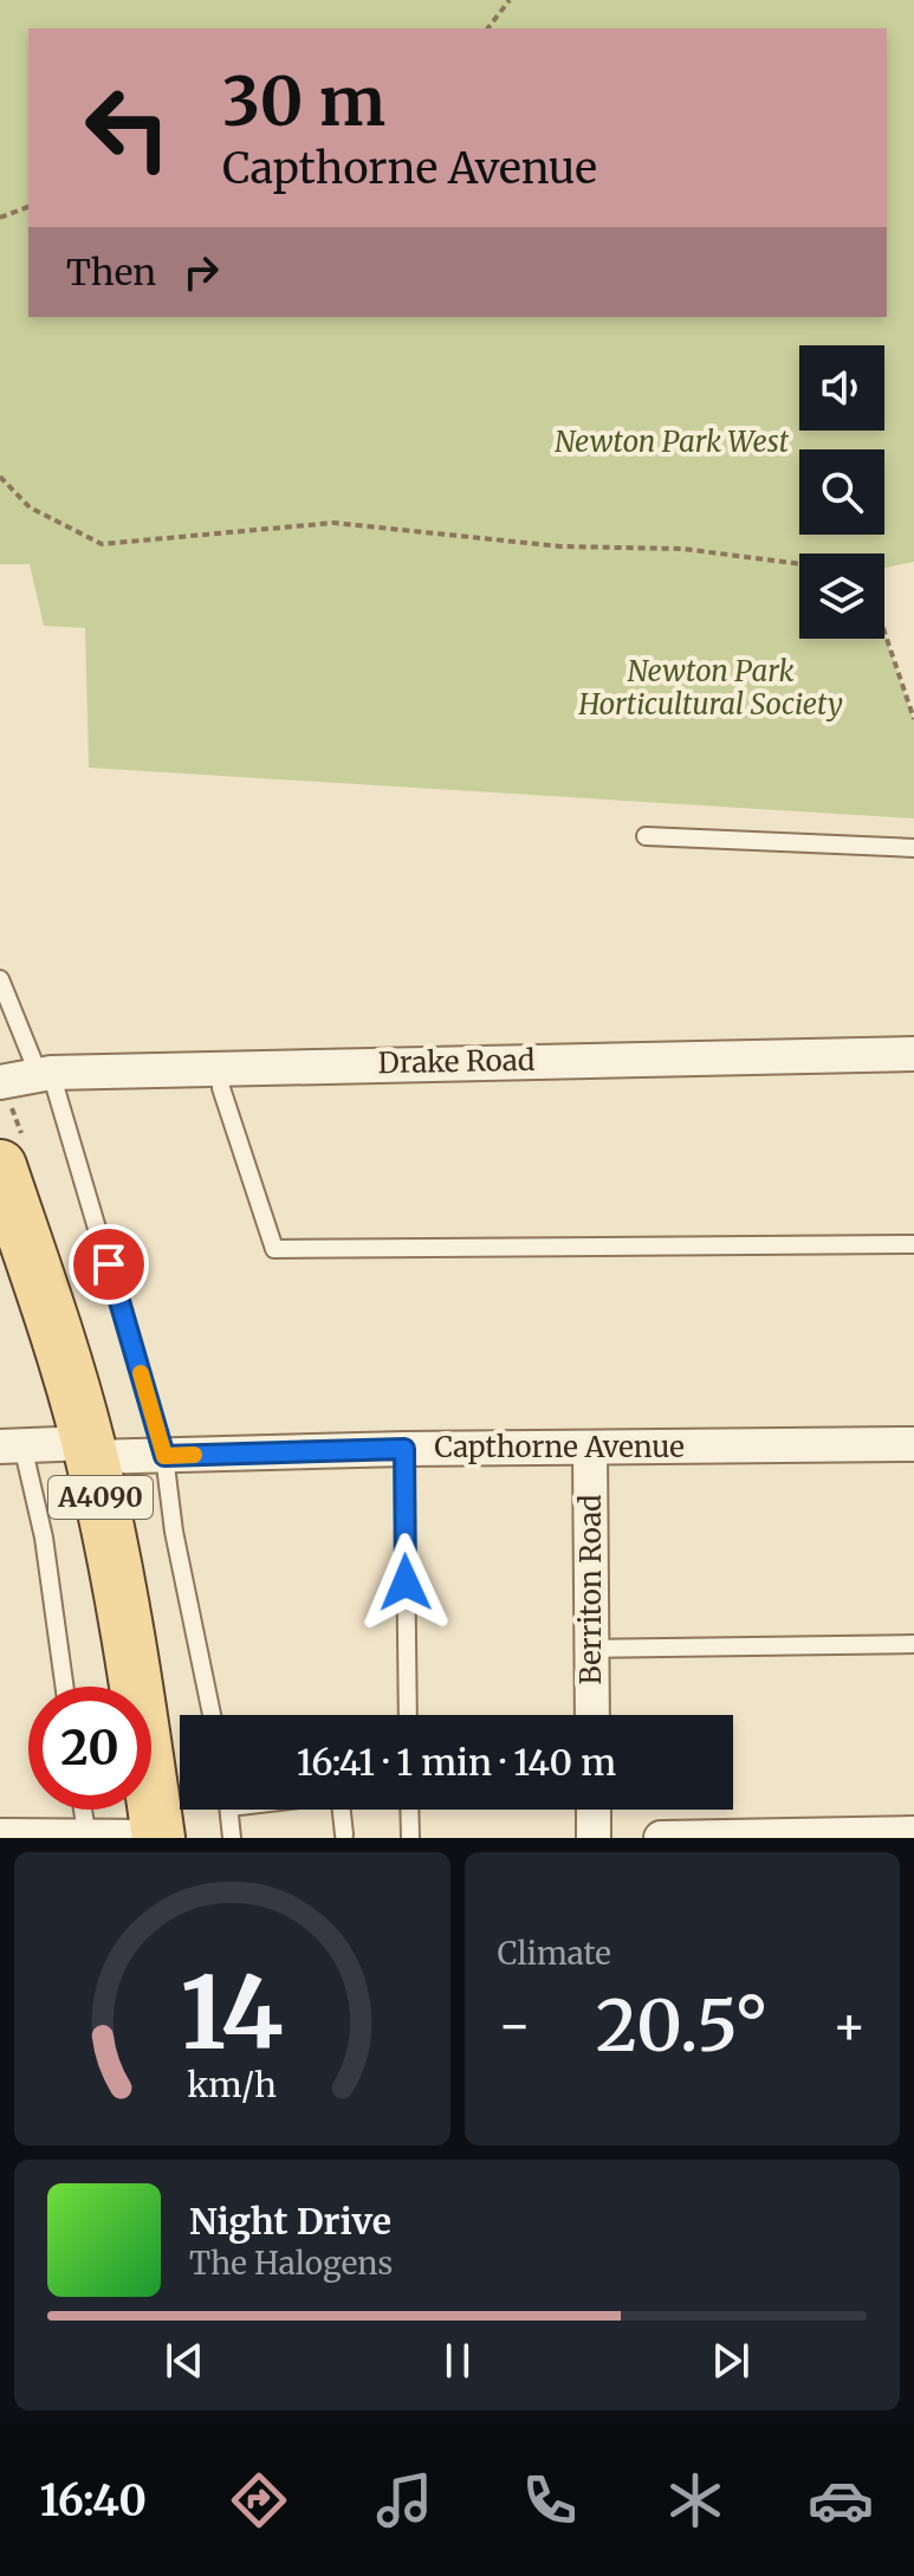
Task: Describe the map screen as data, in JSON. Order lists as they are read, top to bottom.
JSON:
{
  "streets": {
    "main road": ["A4090"],
    "street": ["Drake Road", "Capthorne Avenue", "Berriton Road"]
  },
  "crossings": [
    ["Capthorne Avenue", "A4090"],
    ["Capthorne Avenue", "Berriton Road"]
  ],
  "parks": ["Newton Park West", "Newton Park Horticultural Society"],
  "page": {
    "turn": ["30 m", "Capthorne Avenue"],
    "then": "Then",
    "limit": "20",
    "trip": "16:41 · 1 min · 140 m",
    "tile": "Climate",
    "heat": ["−", "20.5°", "+"],
    "song": ["Night Drive", "The Halogens"],
    "tabs": "16:40",
    "gauge": ["14", "km/h"]
  }
}
